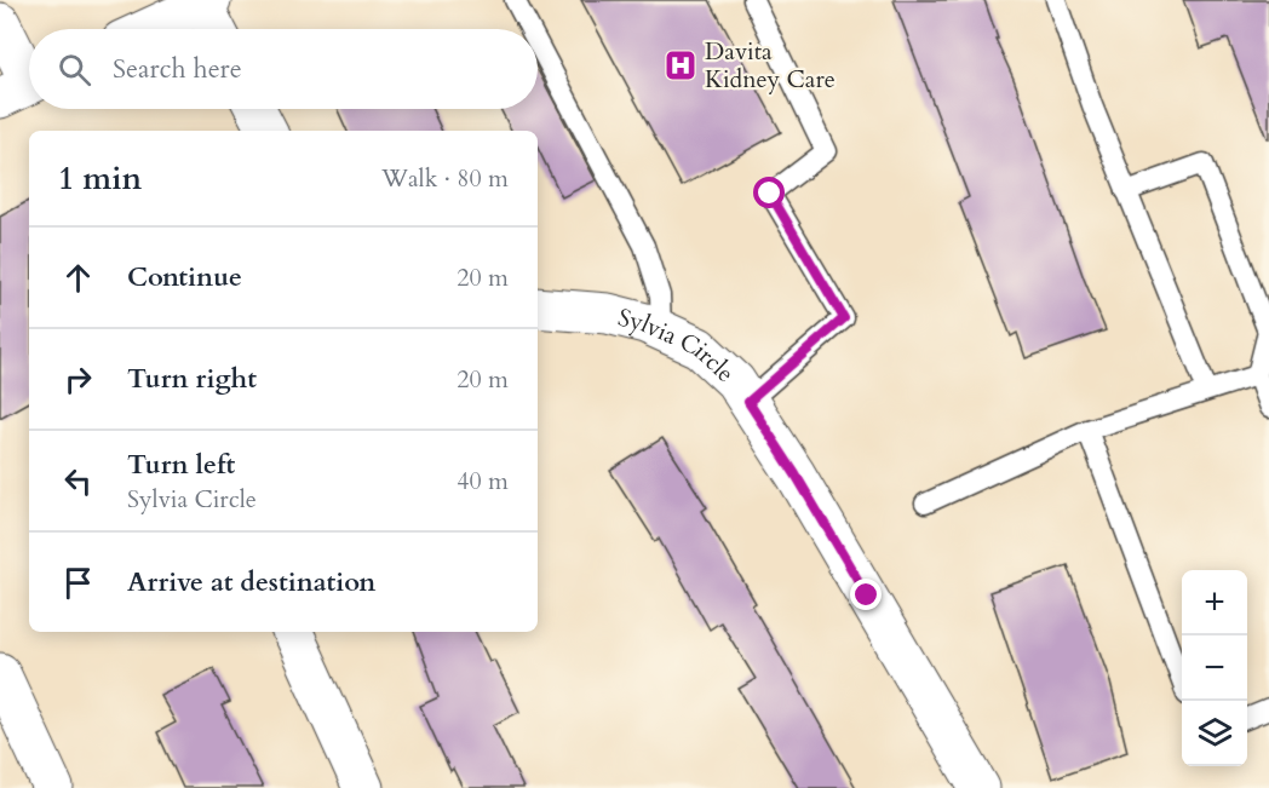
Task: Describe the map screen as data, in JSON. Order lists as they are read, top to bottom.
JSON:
{
  "streets": {
    "street": ["Sylvia Circle"]
  },
  "places": {
    "hospital": ["Davita Kidney Care"]
  },
  "page": {
    "search": "Search here",
    "heading": ["1 min", "Walk · 80 m"],
    "list": [
      ["Continue", "20 m"],
      ["Turn right", "20 m"],
      ["Turn left", "Sylvia Circle", "40 m"],
      "Arrive at destination"
    ],
    "map_buttons": ["+", "−"]
  }
}
